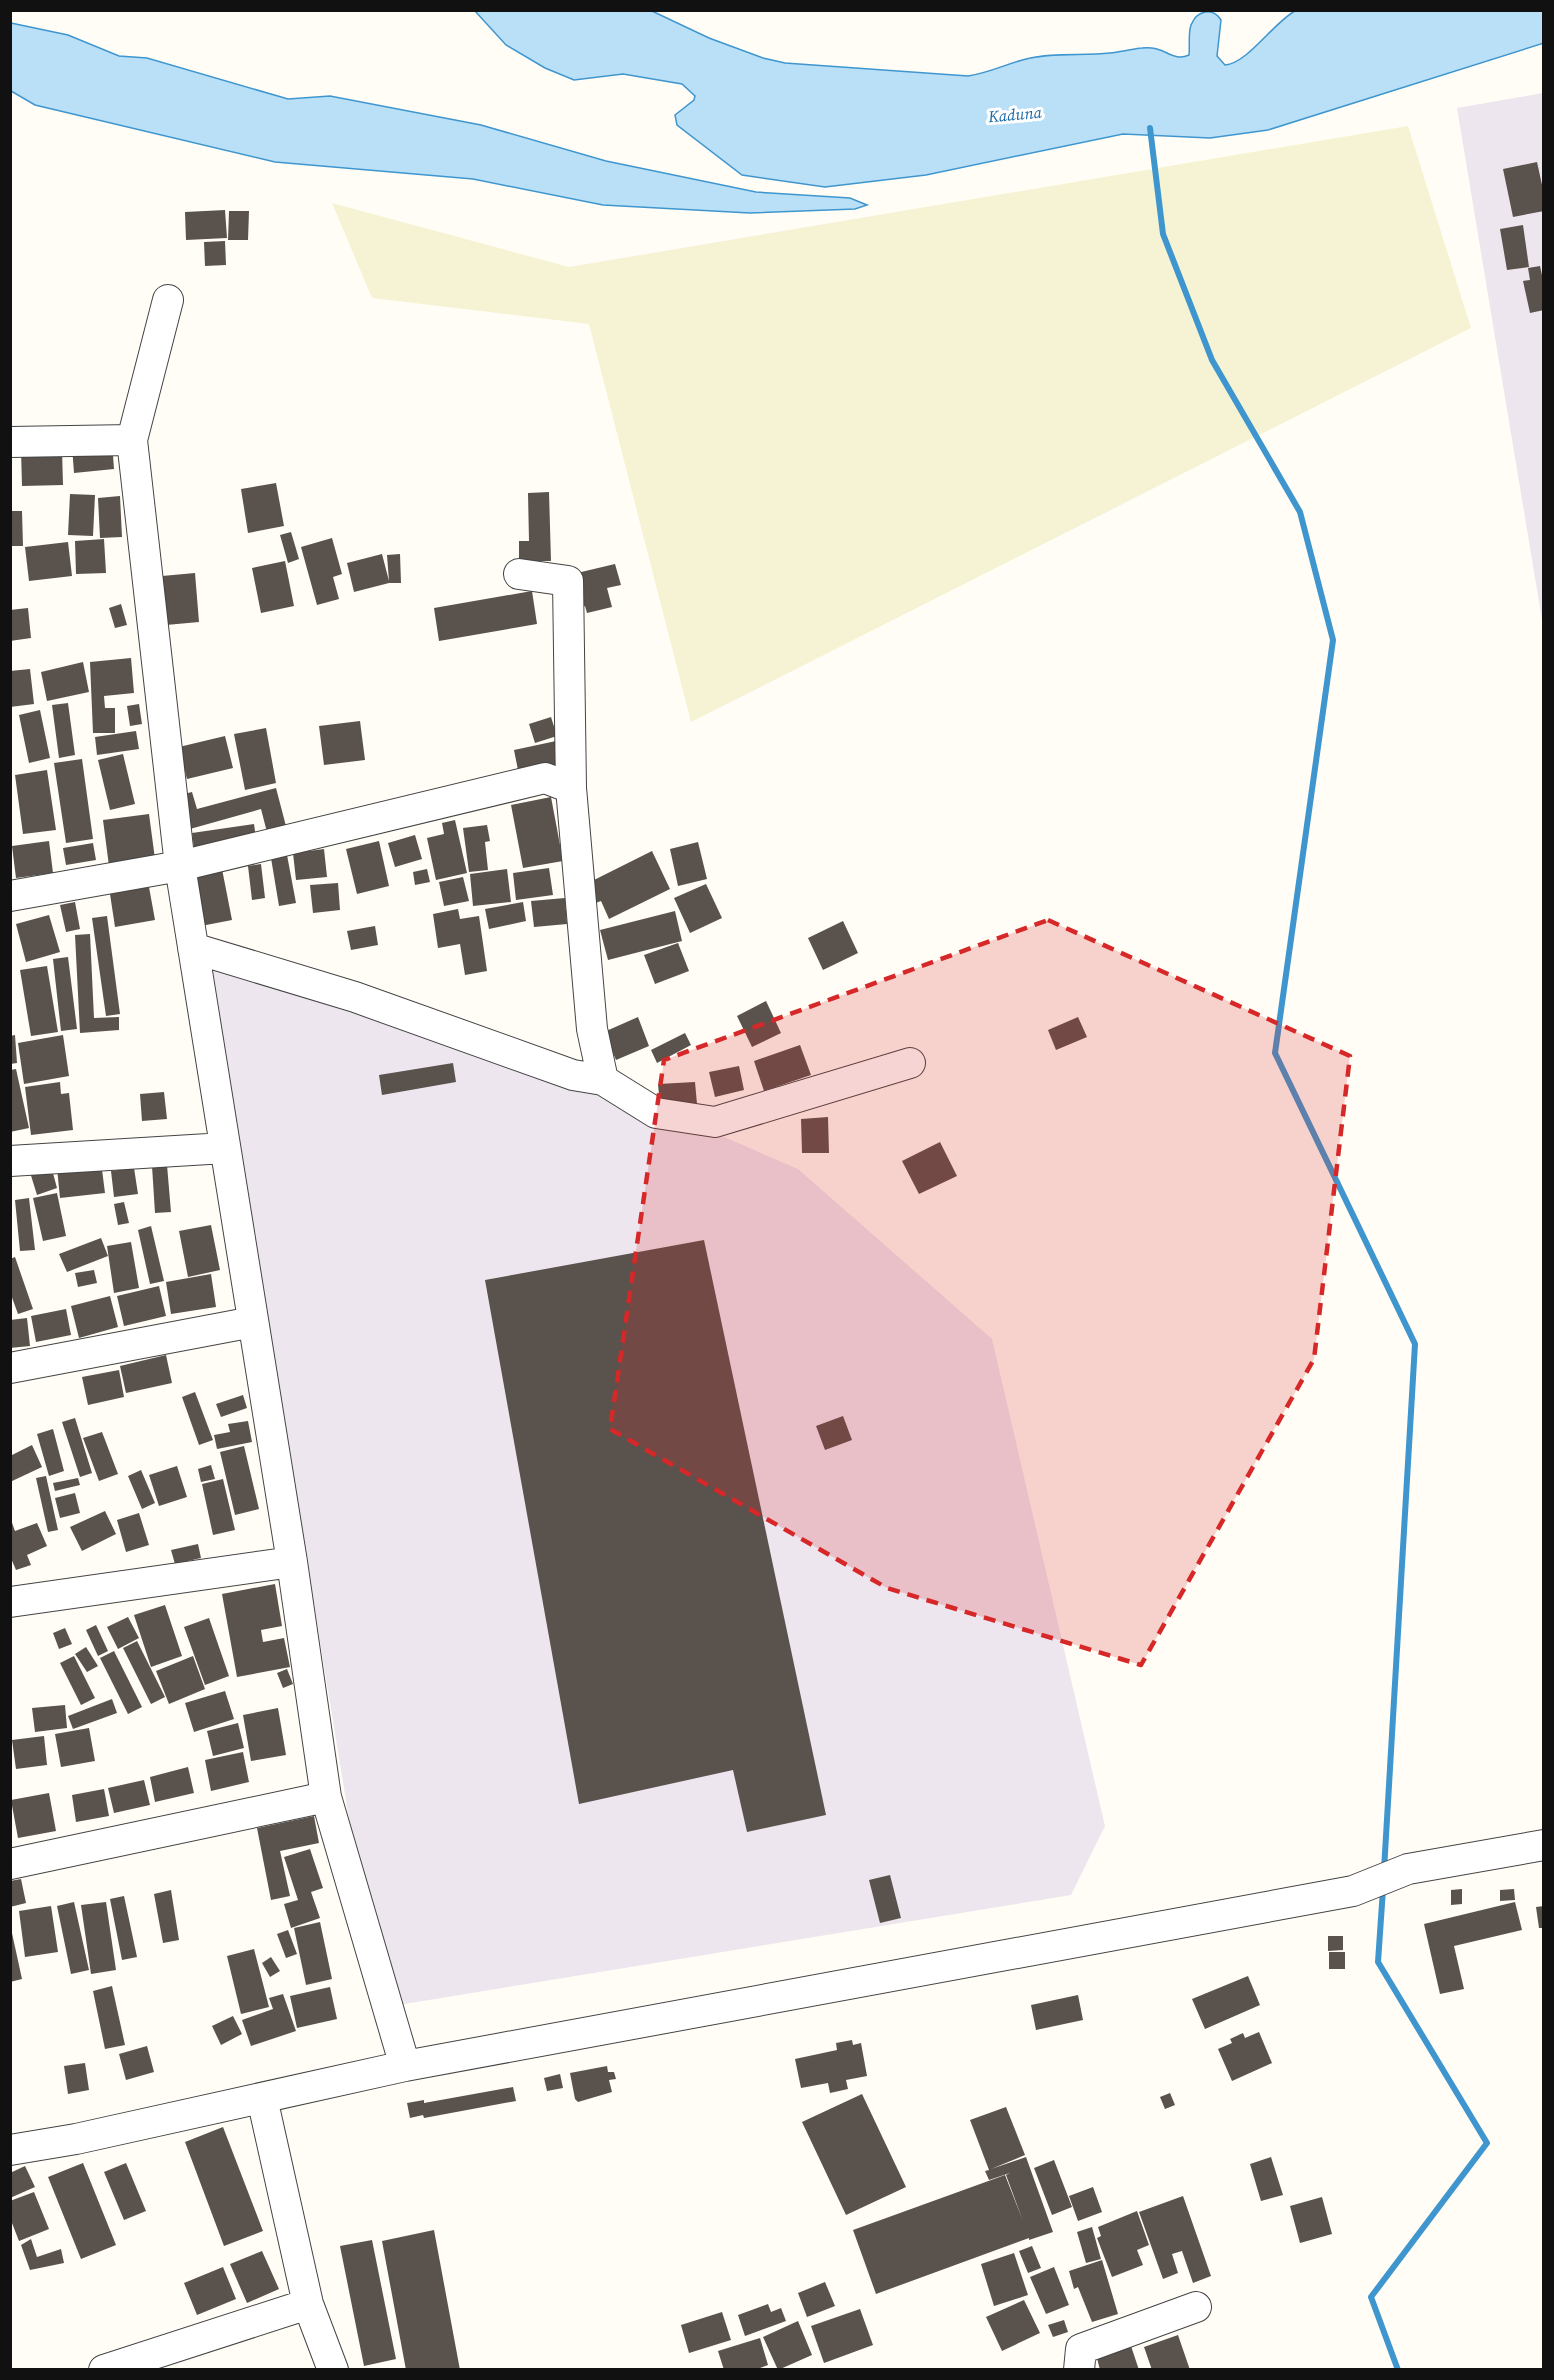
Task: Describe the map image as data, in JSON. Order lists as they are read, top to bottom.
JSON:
{
  "water": ["Kaduna"]
}
